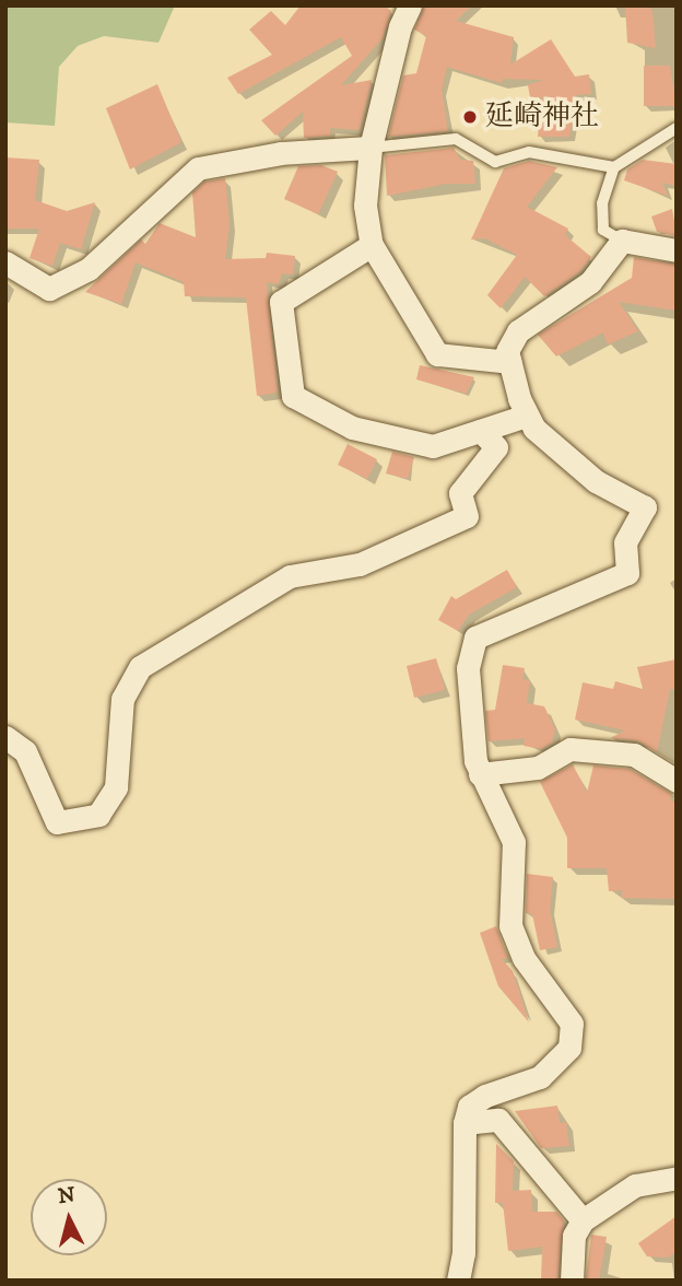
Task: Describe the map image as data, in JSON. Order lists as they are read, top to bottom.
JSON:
{
  "places": ["延崎神社"],
  "north": "top"
}
